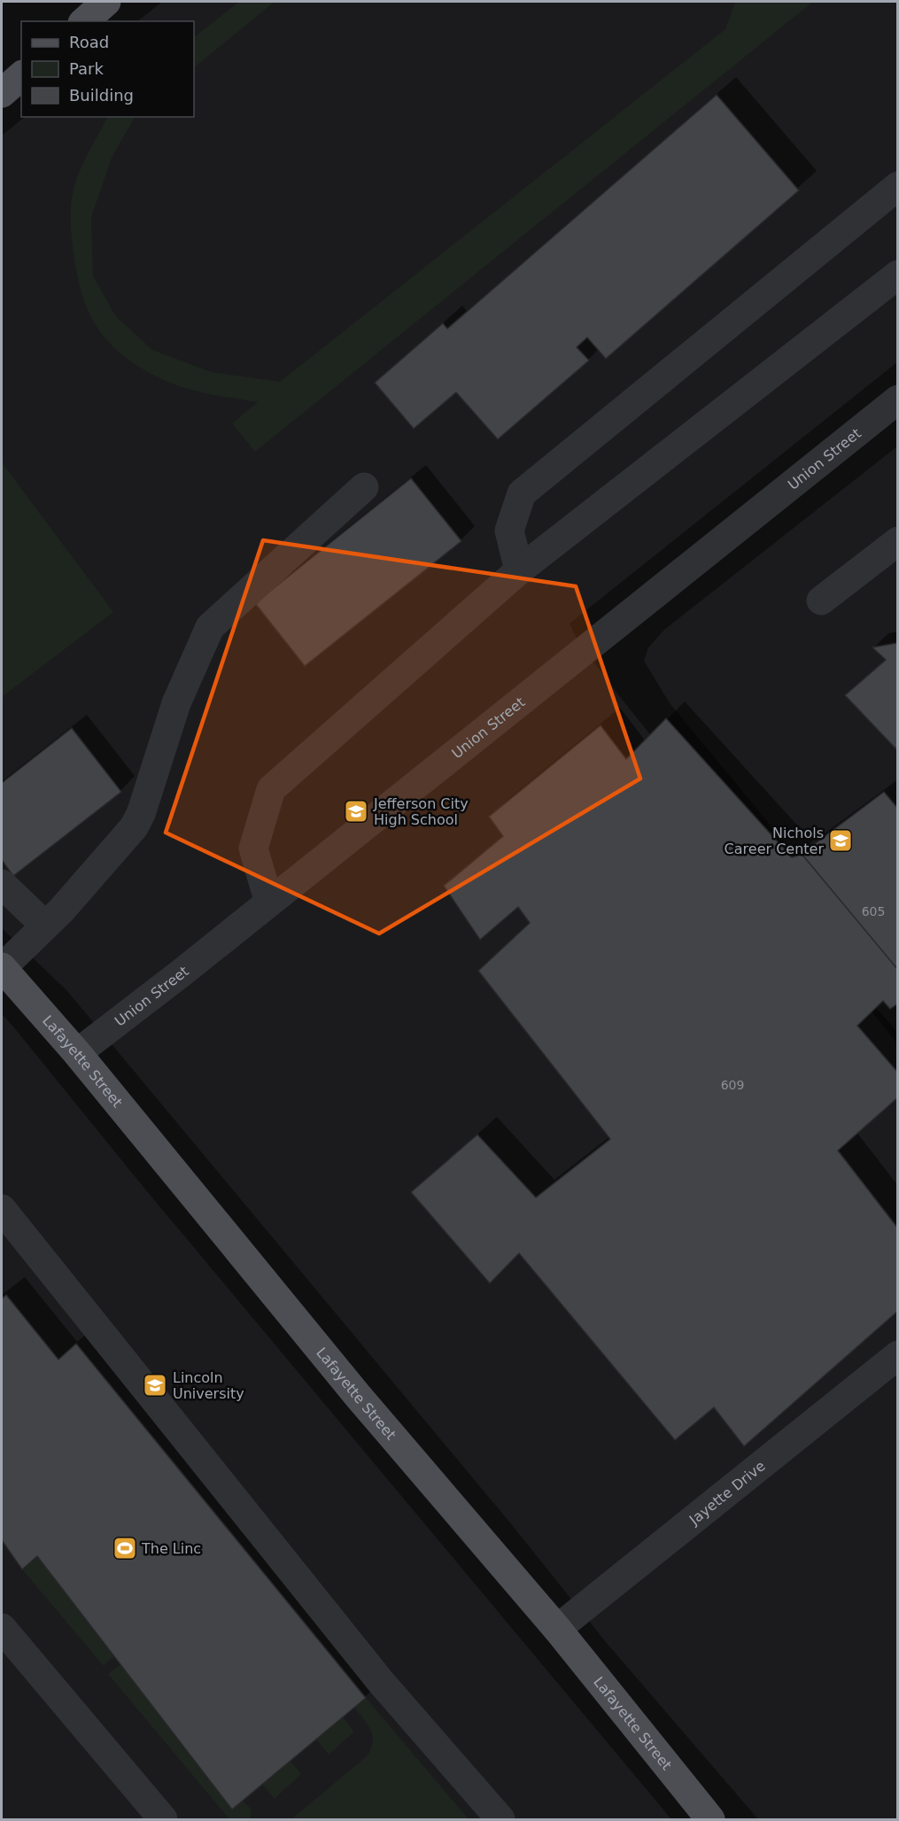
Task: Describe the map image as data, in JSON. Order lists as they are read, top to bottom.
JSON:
{
  "streets": {
    "main road": ["Lafayette Street"],
    "street": ["Union Street", "Jayette Drive"]
  },
  "crossings": [
    ["Union Street", "Lafayette Street"],
    ["Lafayette Street", "Jayette Drive"]
  ],
  "places": {
    "school or university": ["Jefferson City High School", "Nichols Career Center", "Lincoln University"],
    "sports": ["The Linc"]
  },
  "house_numbers": ["605", "609"],
  "legend": ["Road", "Park", "Building"]
}
